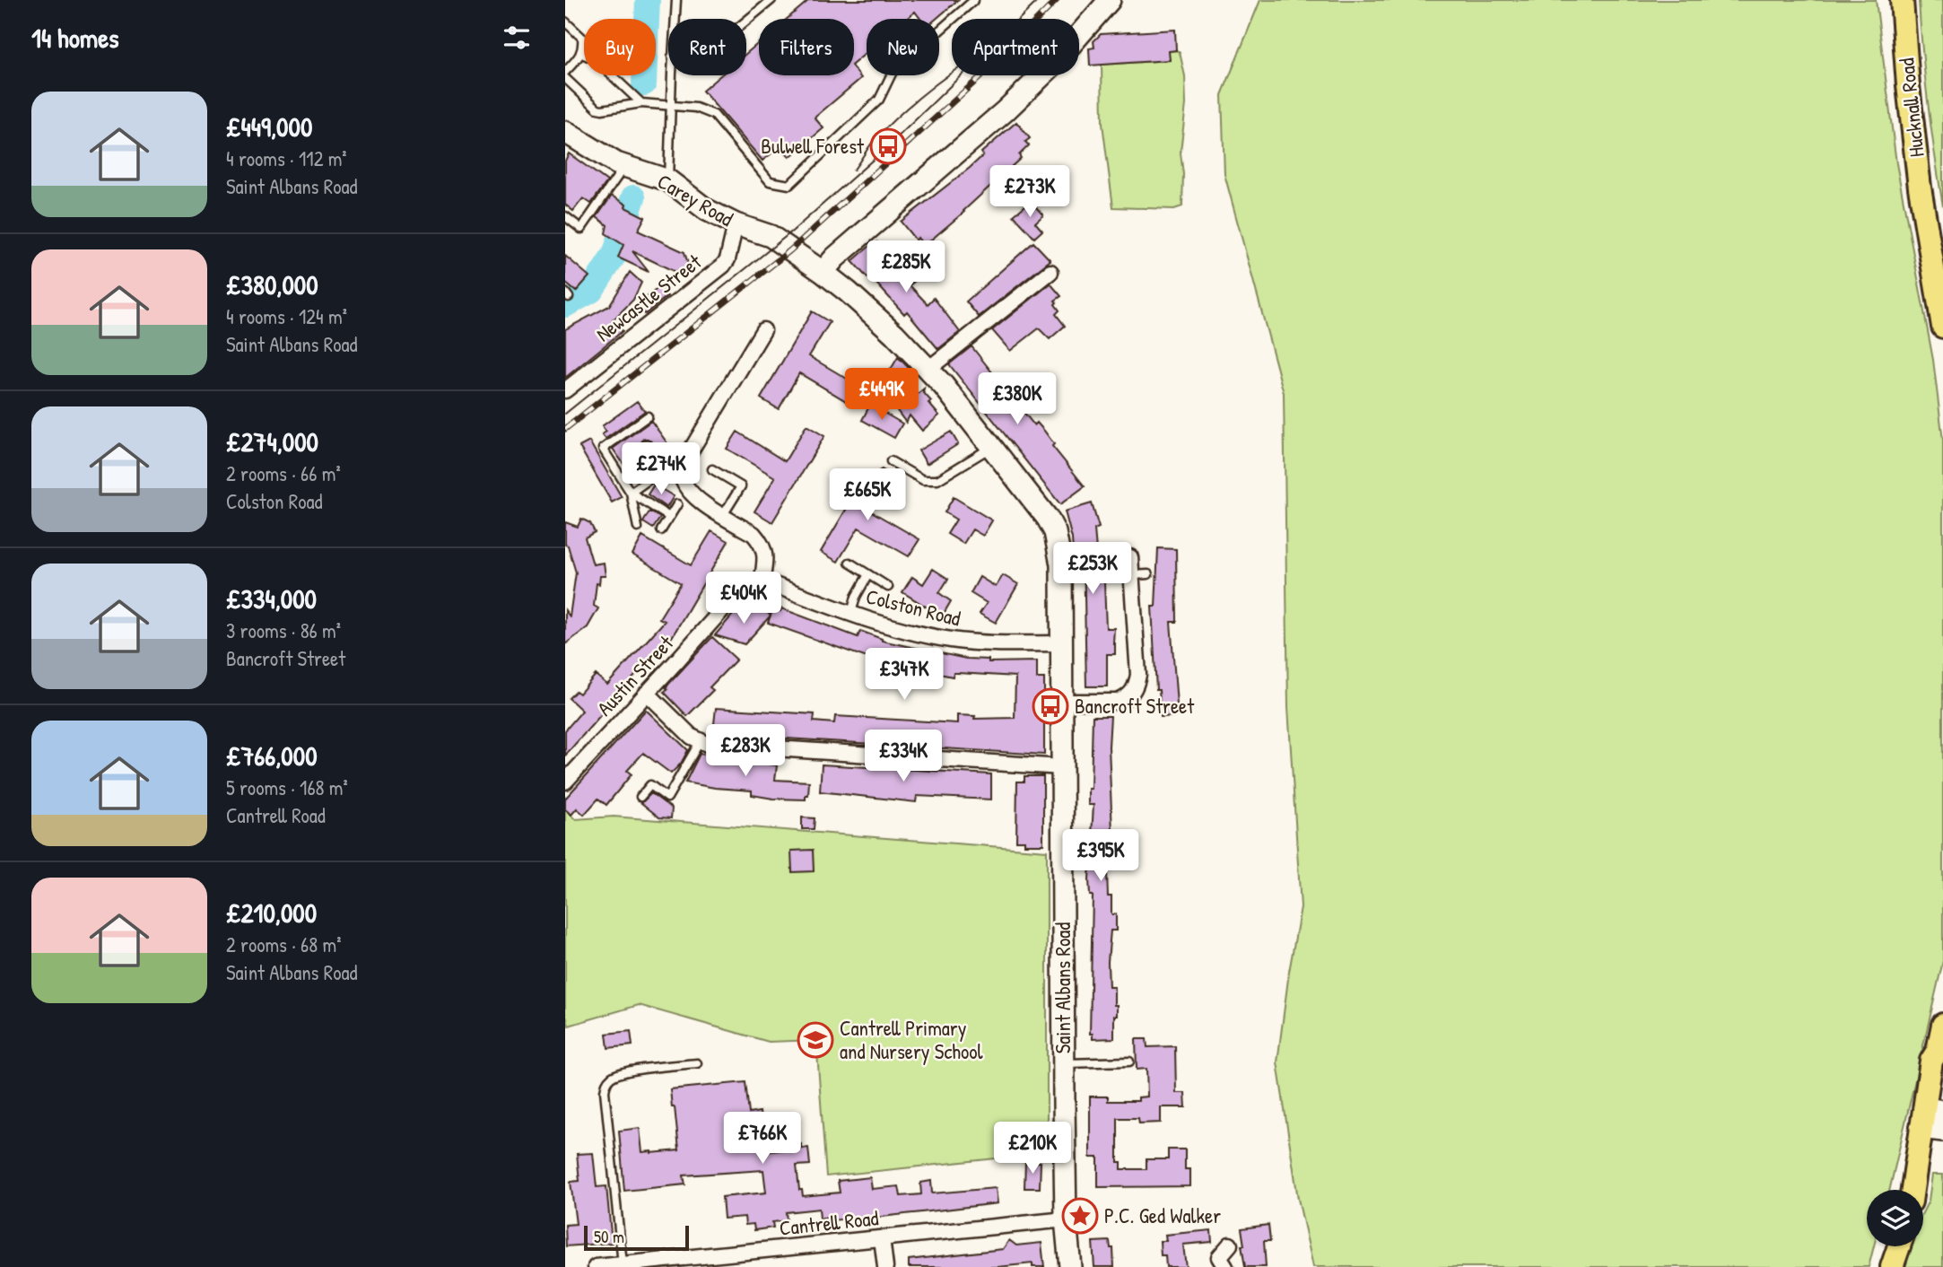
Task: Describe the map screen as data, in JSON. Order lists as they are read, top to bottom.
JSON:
{
  "streets": {
    "main road": ["Hucknall Road"],
    "street": [
      "Carey Road",
      "Newcastle Street",
      "Colston Road",
      "Austin Street",
      "Saint Albans Road",
      "Cantrell Road"
    ]
  },
  "crossings": [
    ["Carey Road", "Newcastle Street"],
    ["Carey Road", "Saint Albans Road"],
    ["Colston Road", "Austin Street"],
    ["Colston Road", "Saint Albans Road"],
    ["Saint Albans Road", "Cantrell Road"]
  ],
  "places": {
    "bus stop": ["Bulwell Forest", "Bancroft Street"],
    "school or university": ["Cantrell Primary and Nursery School"],
    "place": ["P.C. Ged Walker"]
  },
  "scale_bar": "50 m",
  "page": {
    "heading": "14 homes",
    "chip": [
      "Buy",
      "Rent",
      "Filters",
      "New",
      "Apartment"
    ],
    "list": [
      {
        "name": "£449,000",
        "note": "4 rooms · 112 m² · Saint Albans Road"
      },
      {
        "name": "£380,000",
        "note": "4 rooms · 124 m² · Saint Albans Road"
      },
      {
        "name": "£274,000",
        "note": "2 rooms · 66 m² · Colston Road"
      },
      {
        "name": "£334,000",
        "note": "3 rooms · 86 m² · Bancroft Street"
      },
      {
        "name": "£766,000",
        "note": "5 rooms · 168 m² · Cantrell Road"
      },
      {
        "name": "£210,000",
        "note": "2 rooms · 68 m² · Saint Albans Road"
      }
    ],
    "price": [
      "£273K",
      "£285K",
      "£449K",
      "£380K",
      "£274K",
      "£665K",
      "£253K",
      "£404K",
      "£347K",
      "£283K",
      "£334K",
      "£395K",
      "£766K",
      "£210K"
    ],
    "scale": "50 m"
  }
}
